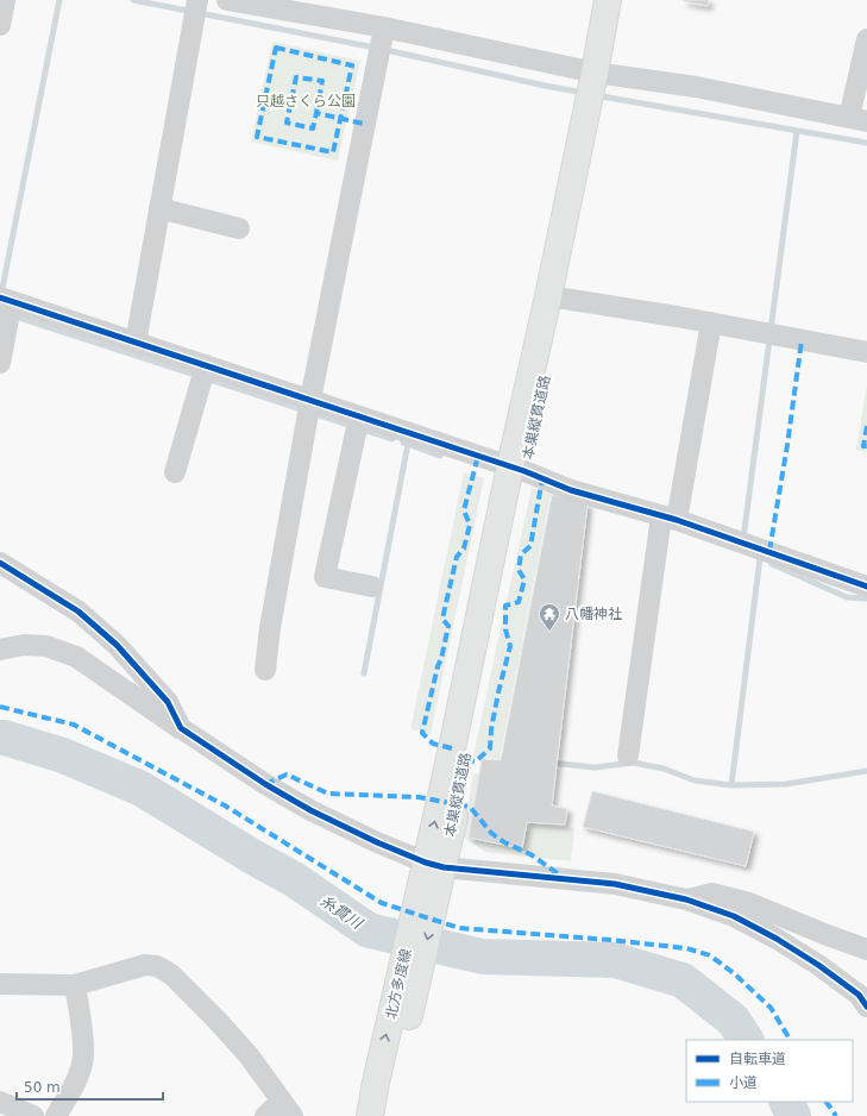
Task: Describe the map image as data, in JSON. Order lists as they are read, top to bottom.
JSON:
{
  "streets": {
    "main road": ["本巣縦貫道路", "北方多度線"]
  },
  "crossings": [
    ["本巣縦貫道路", "北方多度線"]
  ],
  "water": ["糸貫川"],
  "parks": ["只越さくら公園"],
  "places": {
    "temple": ["八幡神社"]
  },
  "legend": ["自転車道", "小道"],
  "scale_bar": "50 m"
}
